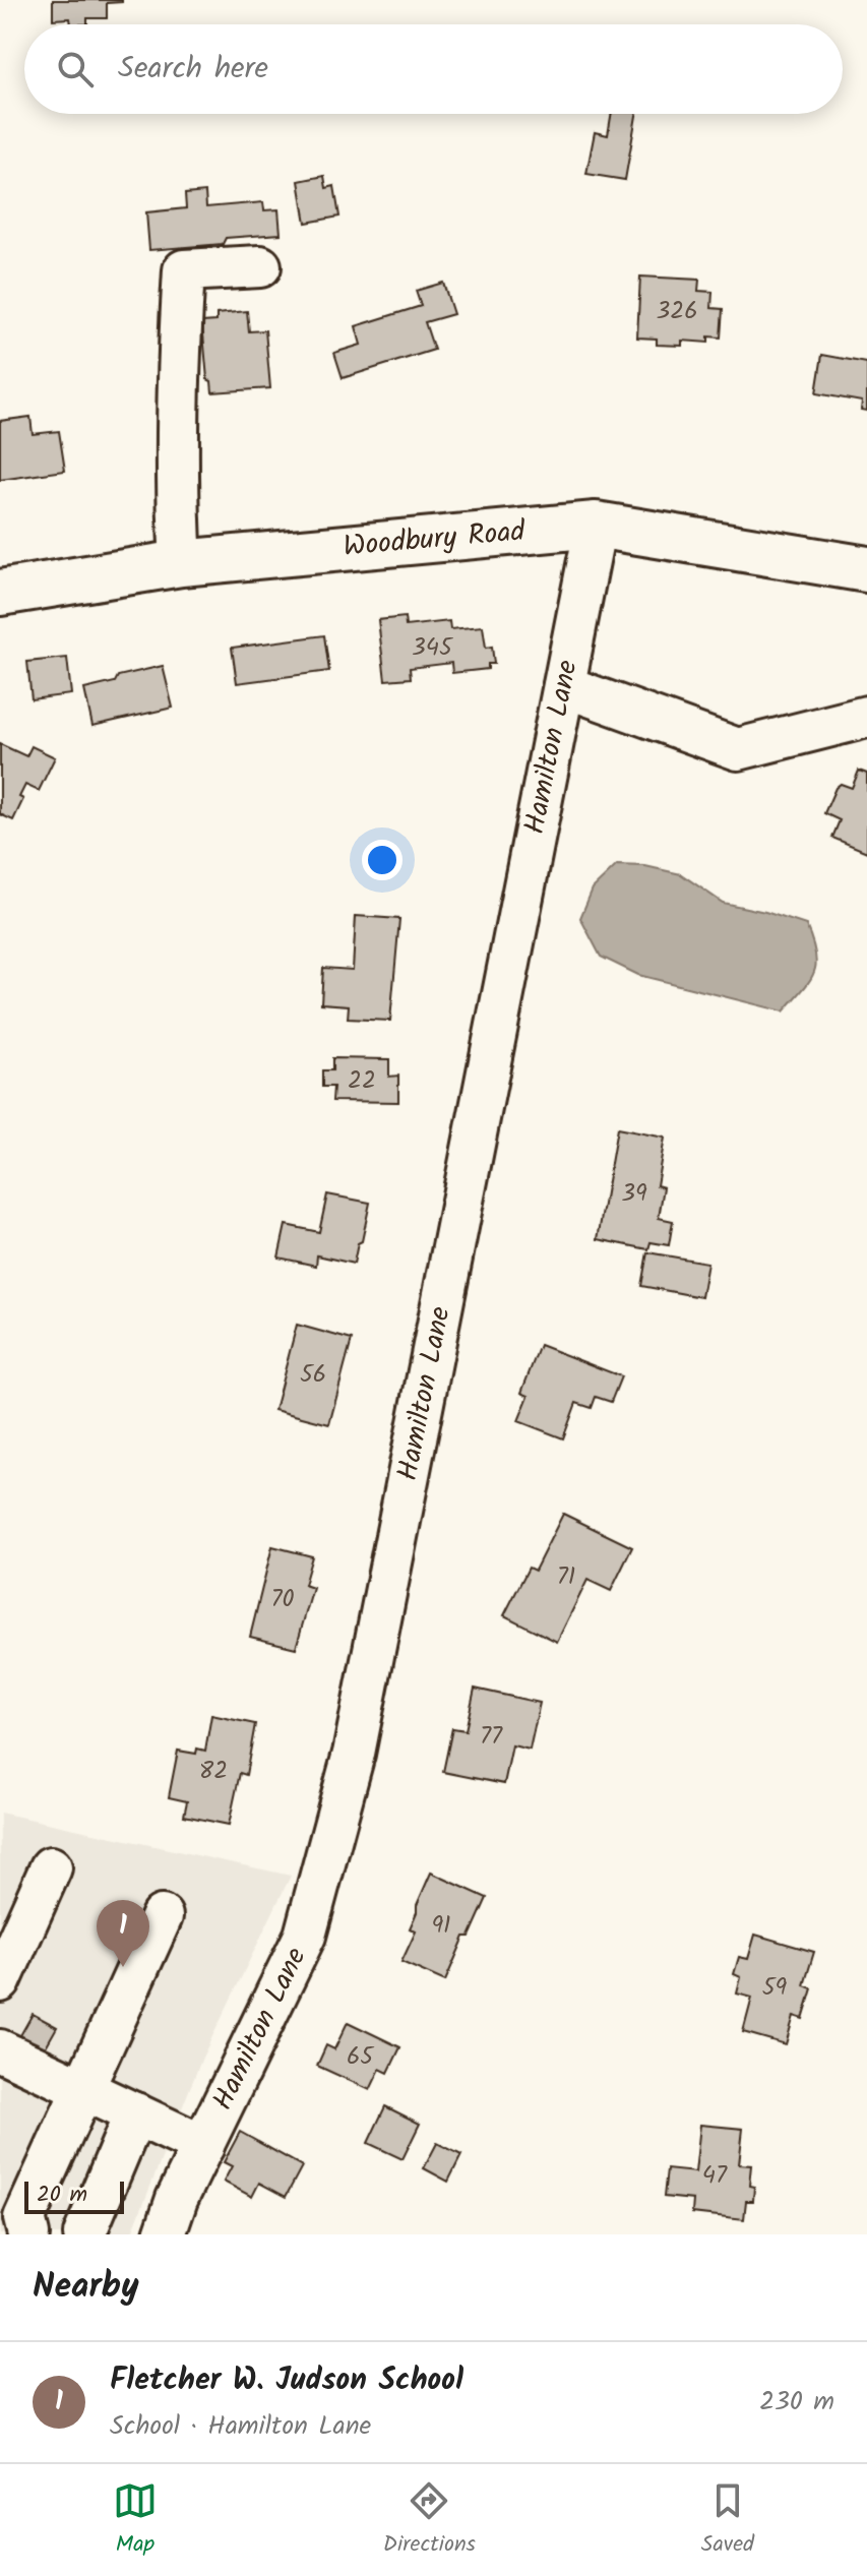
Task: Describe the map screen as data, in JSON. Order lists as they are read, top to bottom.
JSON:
{
  "streets": {
    "main road": ["Woodbury Road"],
    "street": ["Hamilton Lane"]
  },
  "crossings": [
    ["Woodbury Road", "Hamilton Lane"]
  ],
  "house_numbers": [
    "326",
    "345",
    "22",
    "39",
    "56",
    "71",
    "70",
    "77",
    "82",
    "91",
    "59",
    "65",
    "47"
  ],
  "scale_bar": "20 m",
  "page": {
    "search": "Search here",
    "pins": "1",
    "scale": "20 m",
    "heading": "Nearby",
    "list": [
      {
        "mark": "1",
        "name": "Fletcher W. Judson School",
        "note": "School · Hamilton Lane",
        "value": "230 m"
      }
    ],
    "nav": ["Map", "Directions", "Saved"]
  }
}
